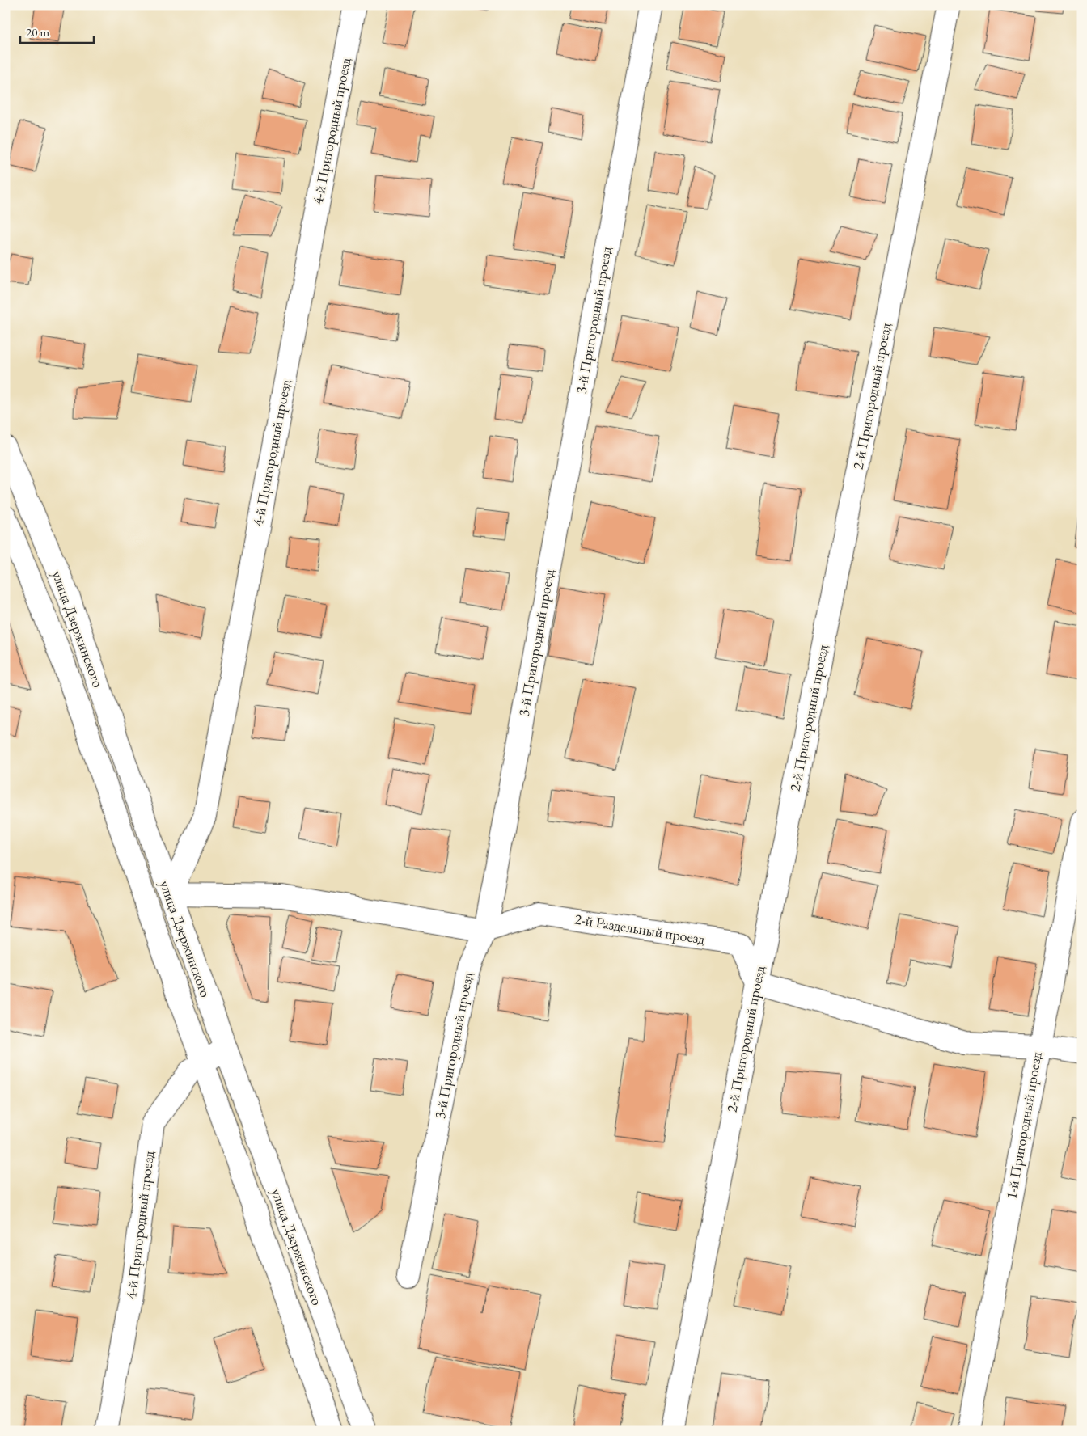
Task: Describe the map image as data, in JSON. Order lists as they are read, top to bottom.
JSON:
{
  "streets": {
    "street": [
      "4-й Пригородный проезд",
      "3-й Пригородный проезд",
      "2-й Пригородный проезд",
      "улица Дзержинского",
      "2-й Раздельный проезд",
      "1-й Пригородный проезд"
    ]
  },
  "crossings": [
    ["4-й Пригородный проезд", "улица Дзержинского"],
    ["4-й Пригородный проезд", "2-й Раздельный проезд"],
    ["3-й Пригородный проезд", "2-й Раздельный проезд"],
    ["2-й Пригородный проезд", "2-й Раздельный проезд"],
    ["улица Дзержинского", "2-й Раздельный проезд"]
  ],
  "scale_bar": "20 m"
}
